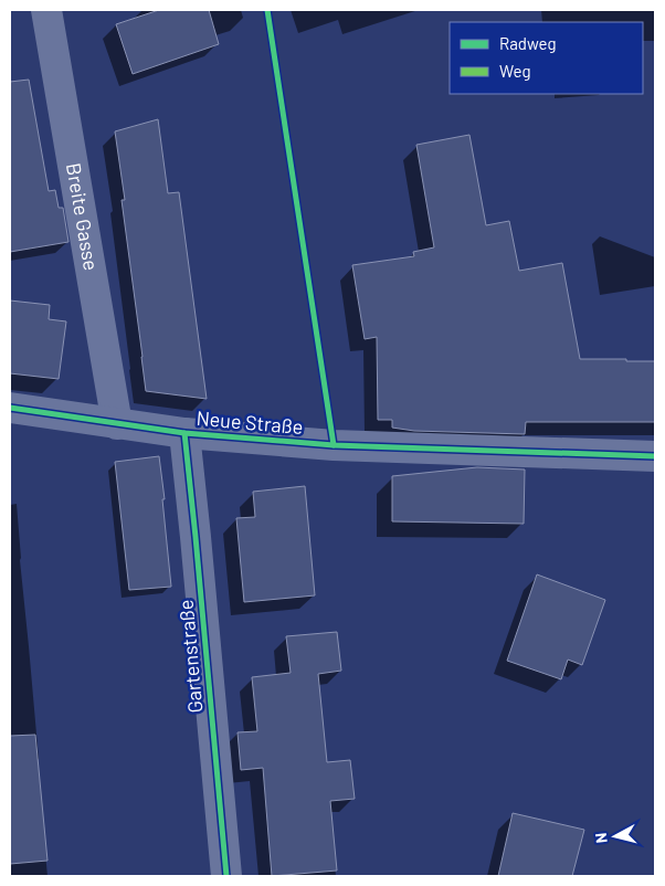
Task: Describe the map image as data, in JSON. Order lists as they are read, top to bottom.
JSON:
{
  "streets": {
    "street": ["Breite Gasse", "Neue Straße", "Gartenstraße"]
  },
  "crossings": [
    ["Breite Gasse", "Neue Straße"],
    ["Neue Straße", "Gartenstraße"]
  ],
  "legend": ["Radweg", "Weg"],
  "north": "left"
}
